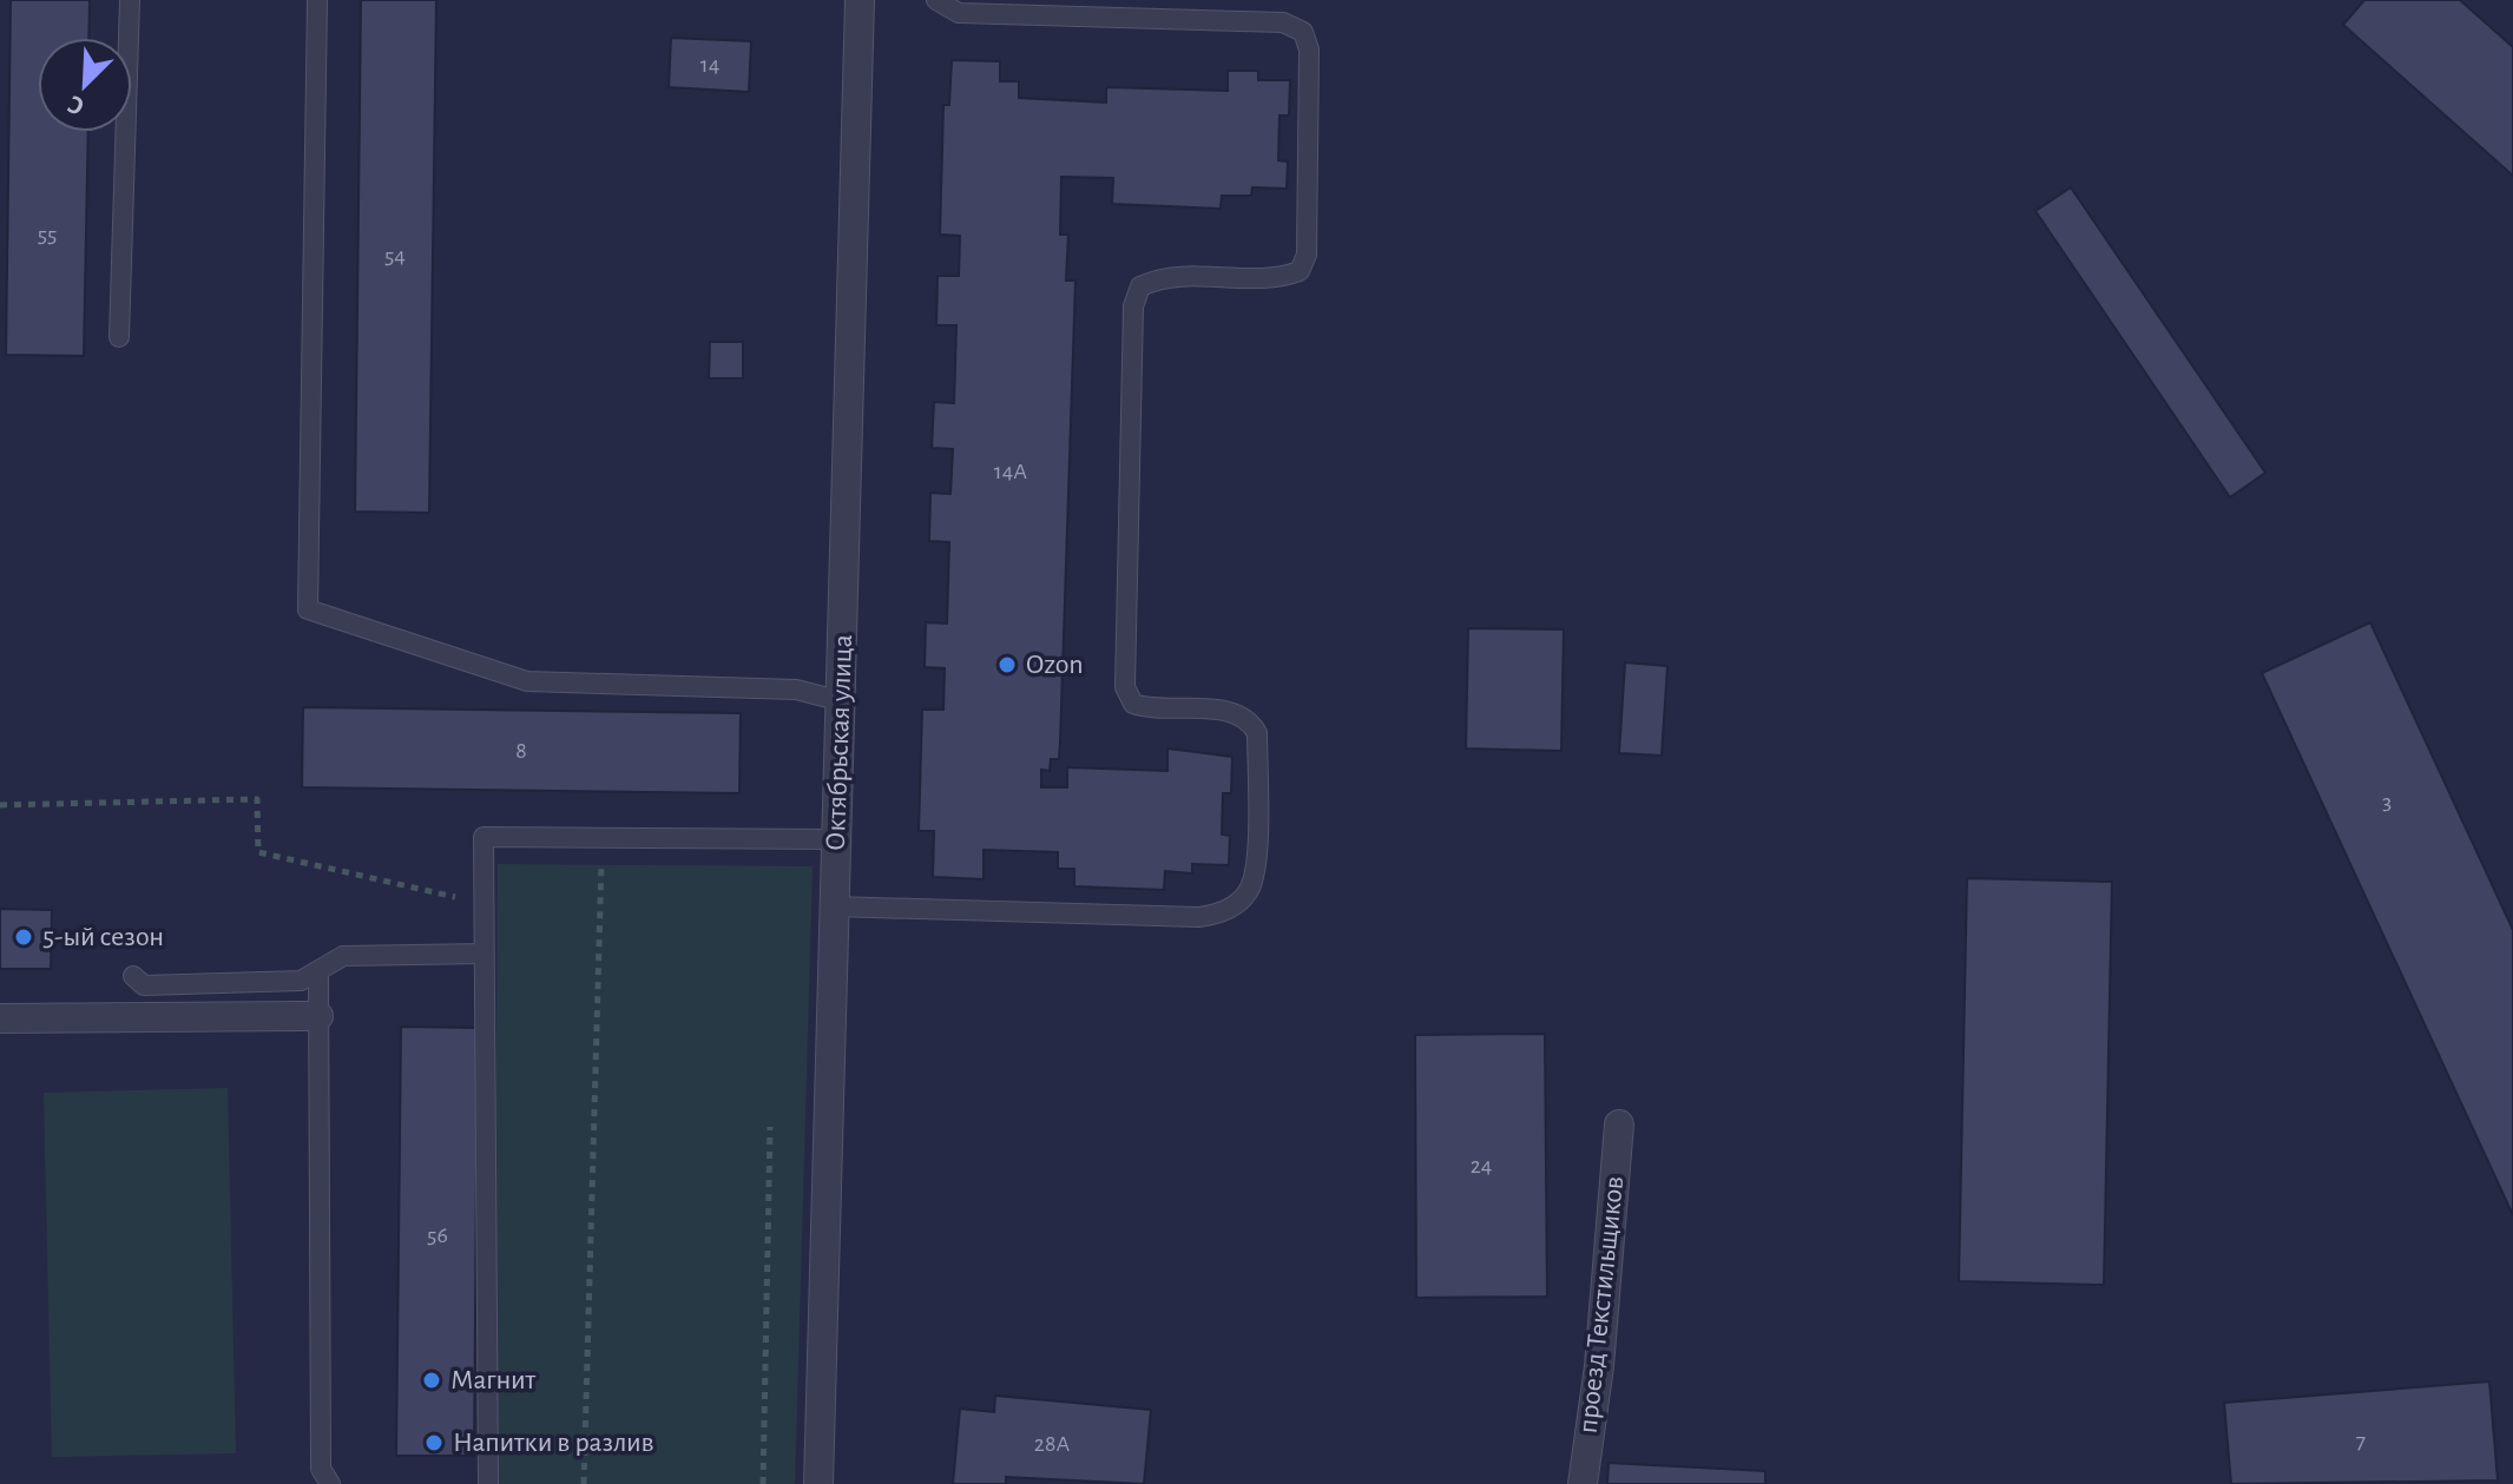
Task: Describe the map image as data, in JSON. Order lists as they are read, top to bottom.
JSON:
{
  "streets": {
    "street": ["Октябрьская улица", "проезд Текстильщиков"]
  },
  "places": [
    "Ozon",
    "5-ый сезон",
    "Магнит",
    "Напитки в разлив"
  ],
  "house_numbers": [
    "14",
    "55",
    "54",
    "14А",
    "8",
    "3",
    "24",
    "56",
    "7",
    "28А"
  ],
  "north": "bottom left"
}
